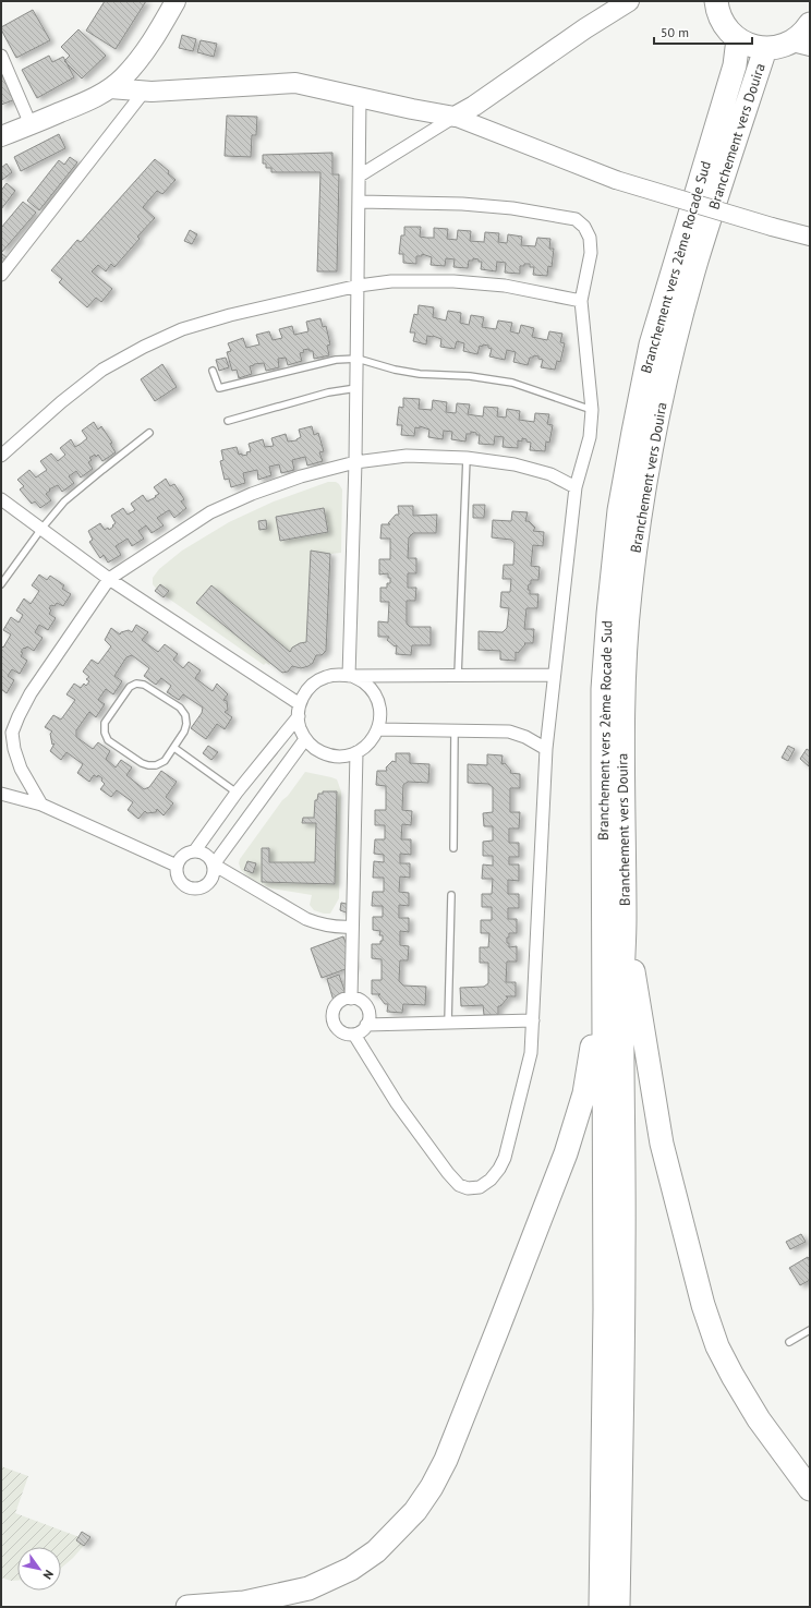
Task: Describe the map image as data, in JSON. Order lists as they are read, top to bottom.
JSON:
{
  "streets": {
    "highway": ["Branchement vers Douira", "Branchement vers 2ème Rocade Sud"]
  },
  "scale_bar": "50 m",
  "north": "bottom right"
}
